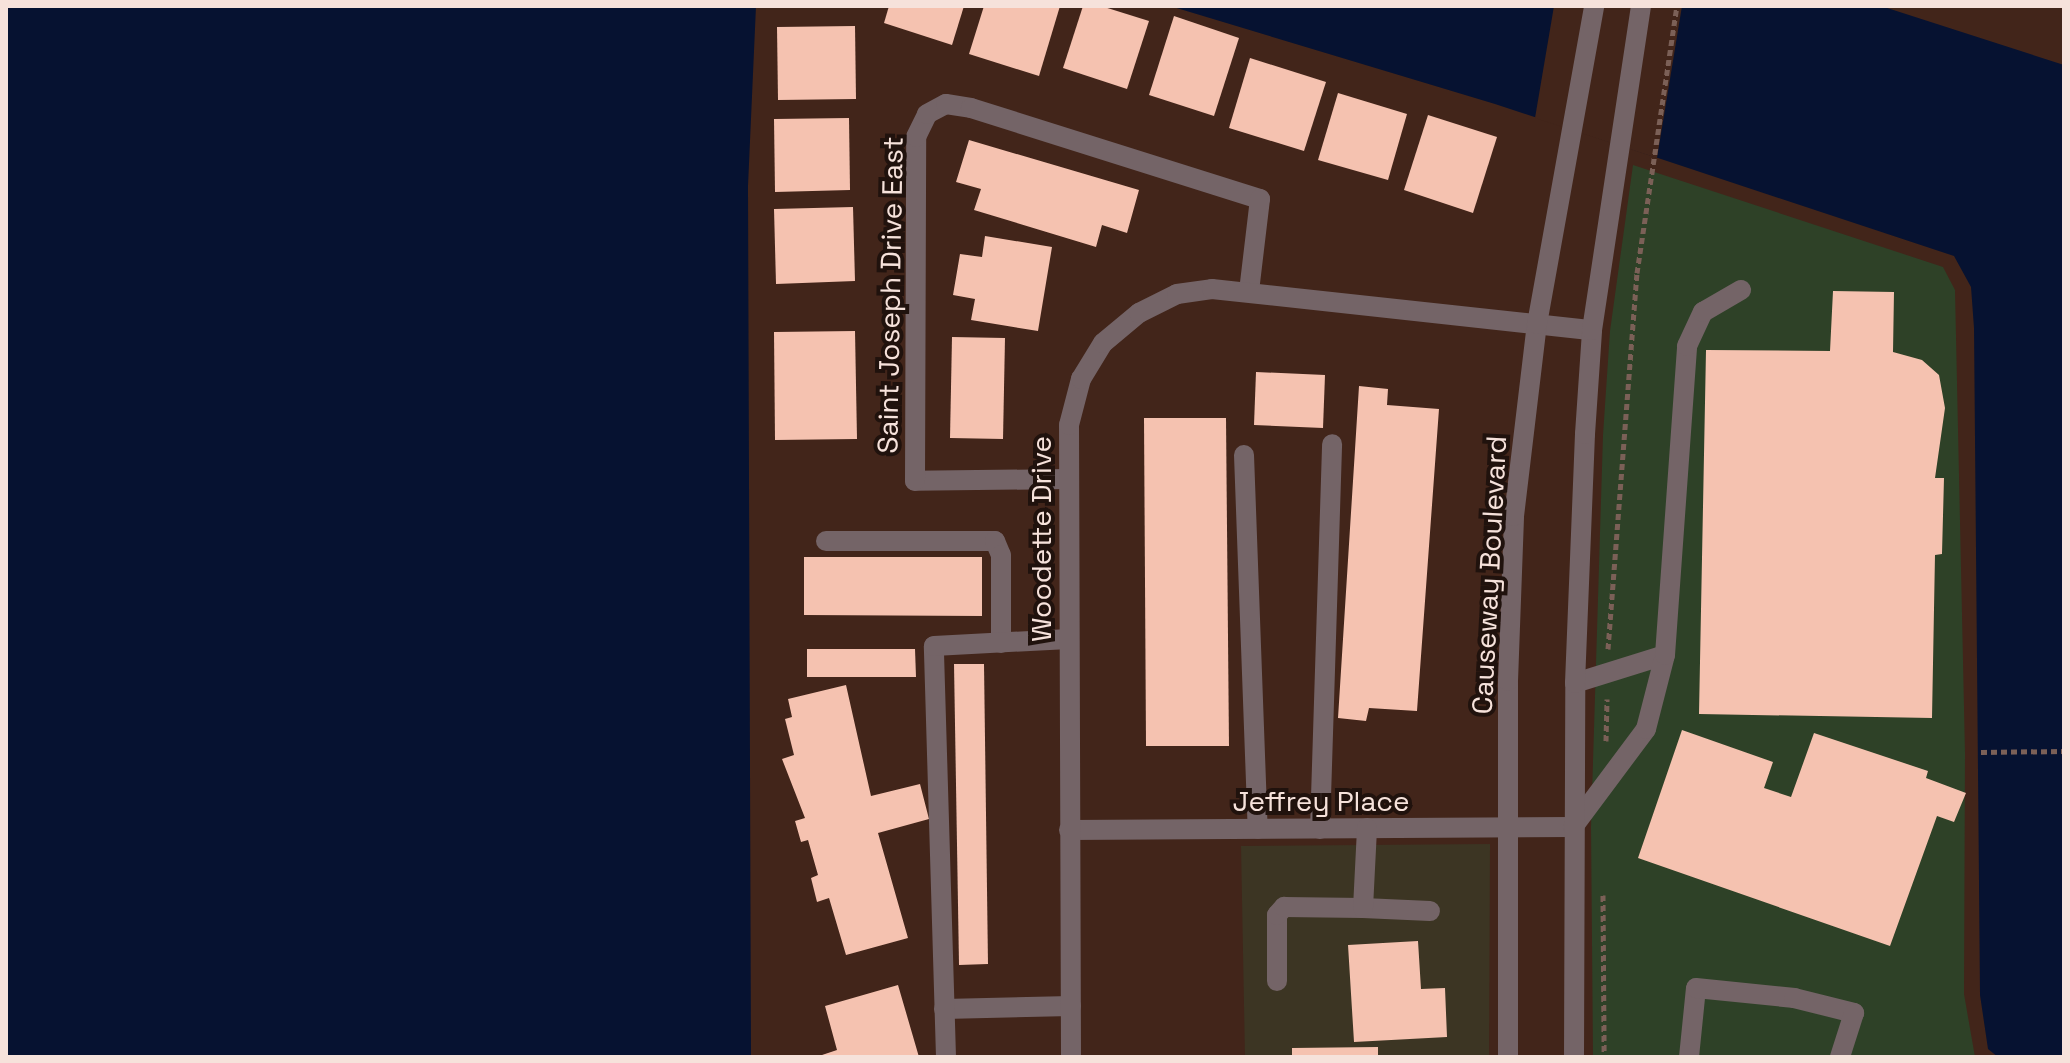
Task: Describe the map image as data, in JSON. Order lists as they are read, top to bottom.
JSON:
{
  "streets": {
    "street": [
      "Saint Joseph Drive East",
      "Woodette Drive",
      "Causeway Boulevard",
      "Jeffrey Place"
    ]
  },
  "crossings": [
    ["Saint Joseph Drive East", "Woodette Drive"],
    ["Woodette Drive", "Causeway Boulevard"],
    ["Woodette Drive", "Jeffrey Place"],
    ["Causeway Boulevard", "Jeffrey Place"]
  ]
}
